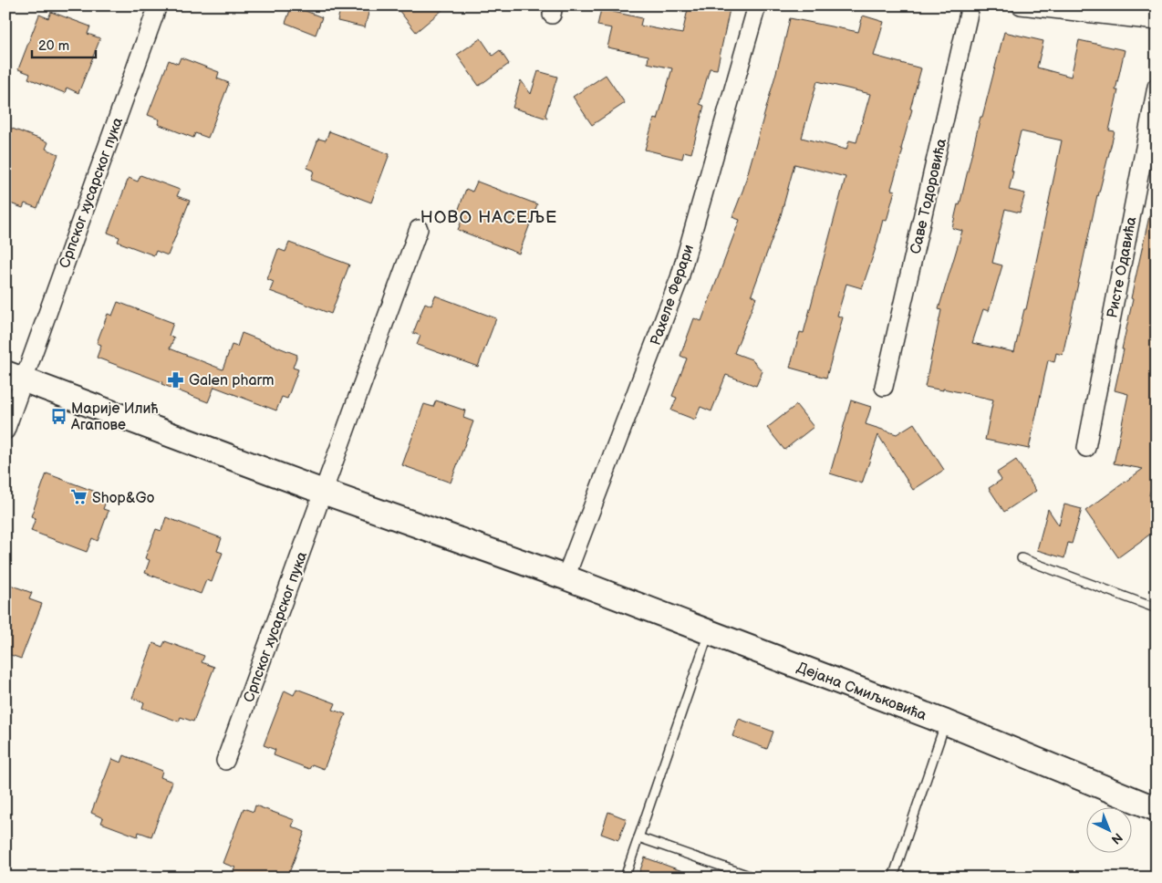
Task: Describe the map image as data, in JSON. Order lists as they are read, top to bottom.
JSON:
{
  "streets": {
    "street": [
      "Српског хусарског пука",
      "Саве Тодоровића",
      "Ристе Одавића",
      "Рахеле Ферари",
      "Дејана Смиљковића"
    ]
  },
  "crossings": [
    ["Рахеле Ферари", "Дејана Смиљковића"]
  ],
  "districts": ["НОВО НАСЕЉЕ"],
  "places": {
    "pharmacy": ["Galen pharm"],
    "bus stop": ["Марије Илић Агапове"],
    "supermarket": ["Shop&Go"]
  },
  "scale_bar": "20 m",
  "north": "bottom right"
}
